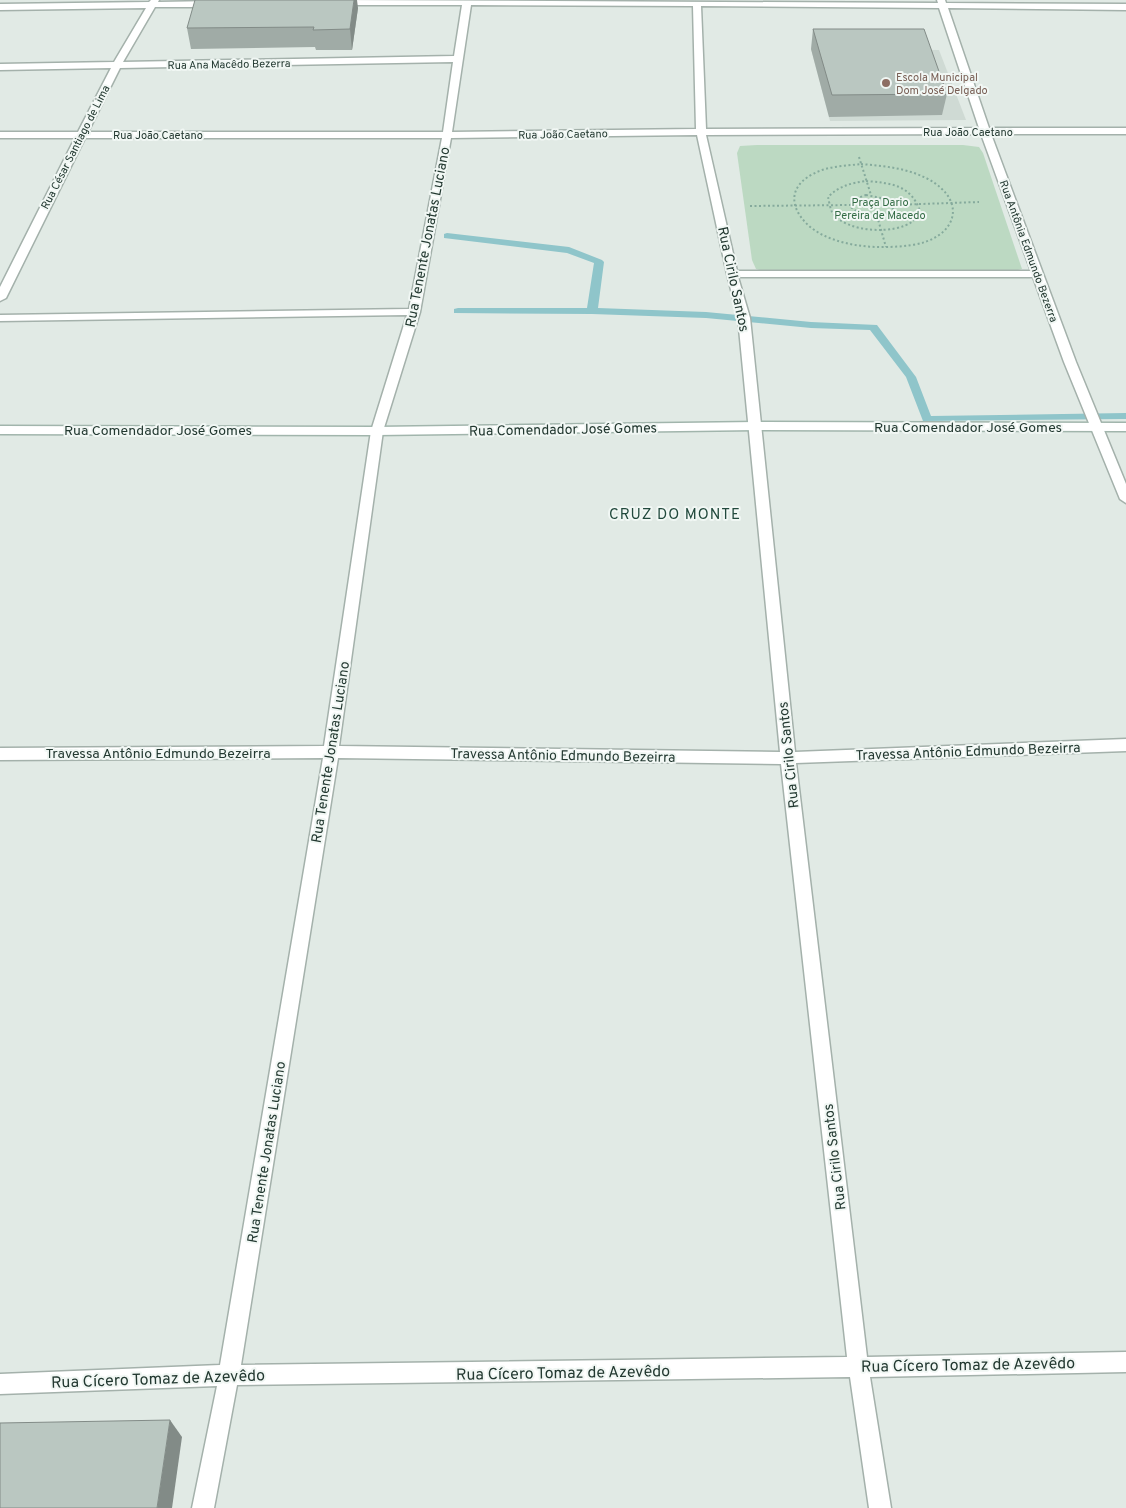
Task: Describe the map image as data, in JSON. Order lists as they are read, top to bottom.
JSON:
{
  "streets": {
    "street": [
      "Rua Ana Macêdo Bezerra",
      "Rua João Caetano",
      "Rua César Santiago de Lima",
      "Rua Tenente Jonatas Luciano",
      "Rua Antônia Edmundo Bezerra",
      "Rua Cirilo Santos",
      "Rua Comendador José Gomes",
      "Travessa Antônio Edmundo Bezeirra",
      "Rua Cícero Tomaz de Azevêdo"
    ]
  },
  "crossings": [
    ["Rua Ana Macêdo Bezerra", "Rua César Santiago de Lima"],
    ["Rua Ana Macêdo Bezerra", "Rua Tenente Jonatas Luciano"],
    ["Rua João Caetano", "Rua César Santiago de Lima"],
    ["Rua João Caetano", "Rua Tenente Jonatas Luciano"],
    ["Rua João Caetano", "Rua Antônia Edmundo Bezerra"],
    ["Rua João Caetano", "Rua Cirilo Santos"],
    ["Rua Tenente Jonatas Luciano", "Rua Comendador José Gomes"],
    ["Rua Tenente Jonatas Luciano", "Travessa Antônio Edmundo Bezeirra"],
    ["Rua Tenente Jonatas Luciano", "Rua Cícero Tomaz de Azevêdo"],
    ["Rua Antônia Edmundo Bezerra", "Rua Comendador José Gomes"],
    ["Rua Cirilo Santos", "Rua Comendador José Gomes"],
    ["Rua Cirilo Santos", "Travessa Antônio Edmundo Bezeirra"],
    ["Rua Cirilo Santos", "Rua Cícero Tomaz de Azevêdo"]
  ],
  "districts": ["CRUZ DO MONTE"],
  "parks": ["Praça Dario Pereira de Macedo"],
  "places": ["Escola Municipal Dom José Delgado"]
}
